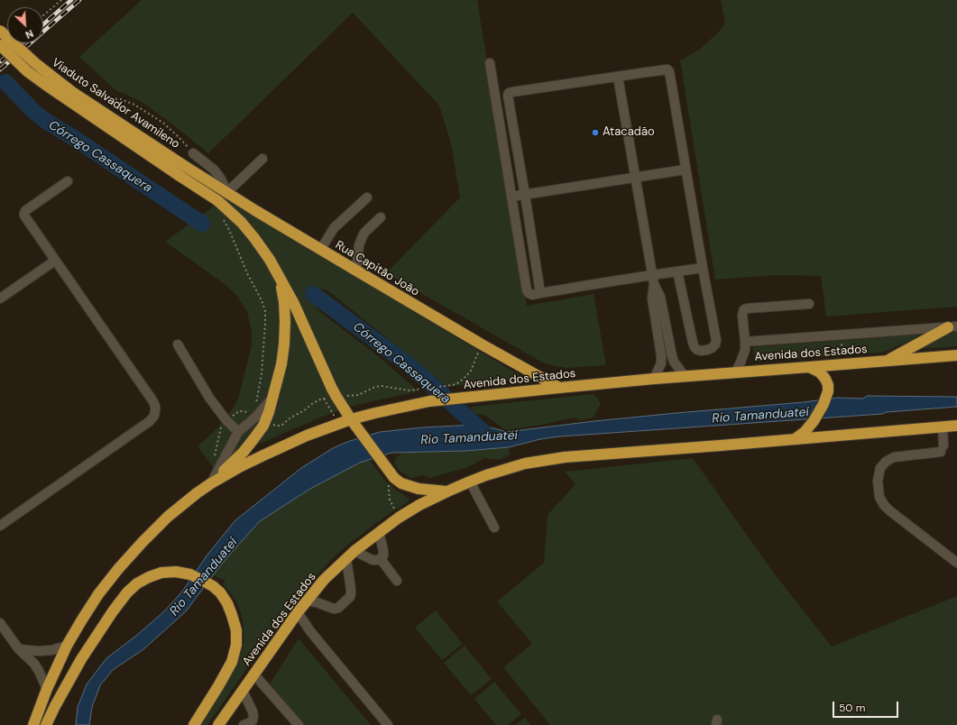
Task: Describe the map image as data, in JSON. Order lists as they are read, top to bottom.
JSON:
{
  "streets": {
    "highway": ["Viaduto Salvador Avamileno", "Rua Capitão João", "Avenida dos Estados"]
  },
  "crossings": [
    ["Viaduto Salvador Avamileno", "Rua Capitão João"],
    ["Rua Capitão João", "Avenida dos Estados"]
  ],
  "water": ["Córrego Cassaquera", "Rio Tamanduateí"],
  "places": ["Atacadão"],
  "scale_bar": "50 m",
  "north": "bottom right"
}
